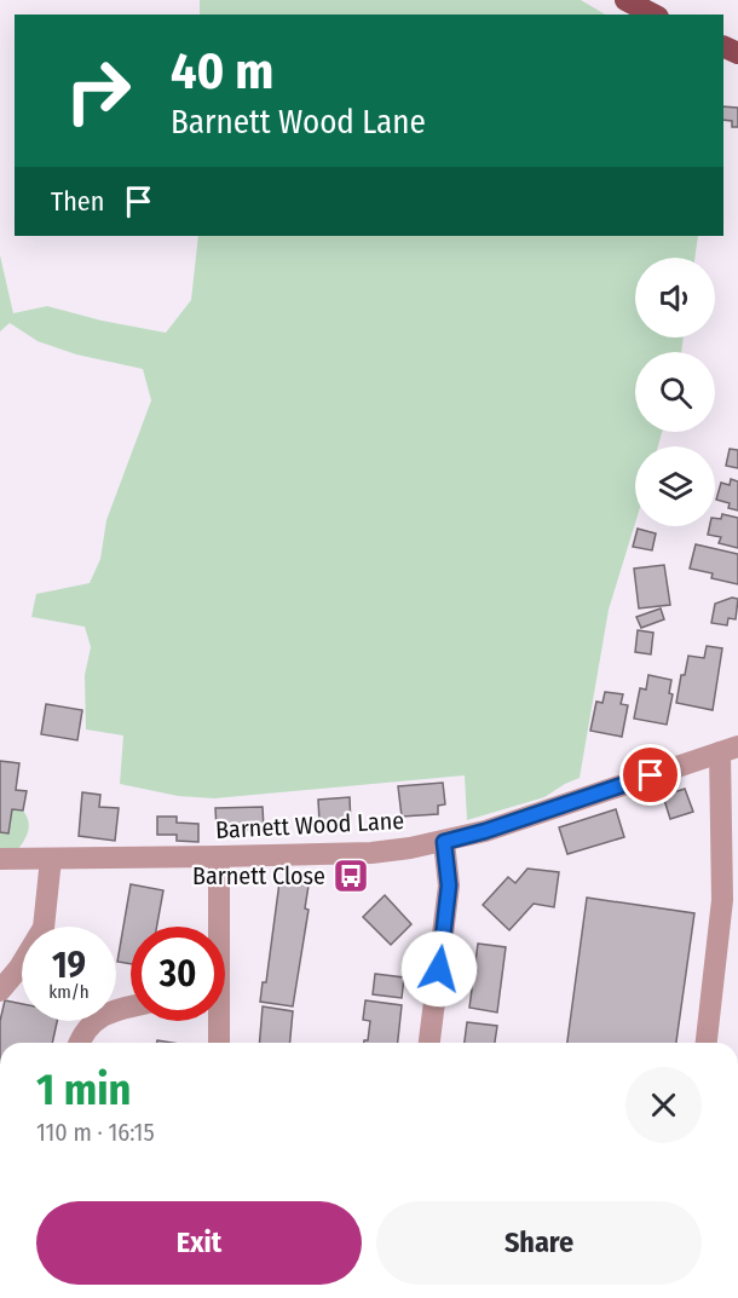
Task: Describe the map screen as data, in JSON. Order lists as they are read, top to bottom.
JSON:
{
  "streets": {
    "street": ["Barnett Wood Lane"]
  },
  "places": {
    "bus stop": ["Barnett Close"]
  },
  "page": {
    "turn": ["40 m", "Barnett Wood Lane"],
    "then": "Then",
    "speed": "19 km/h",
    "limit": "30",
    "heading": ["1 min", "110 m · 16:15"],
    "buttons": ["Exit", "Share"]
  }
}
